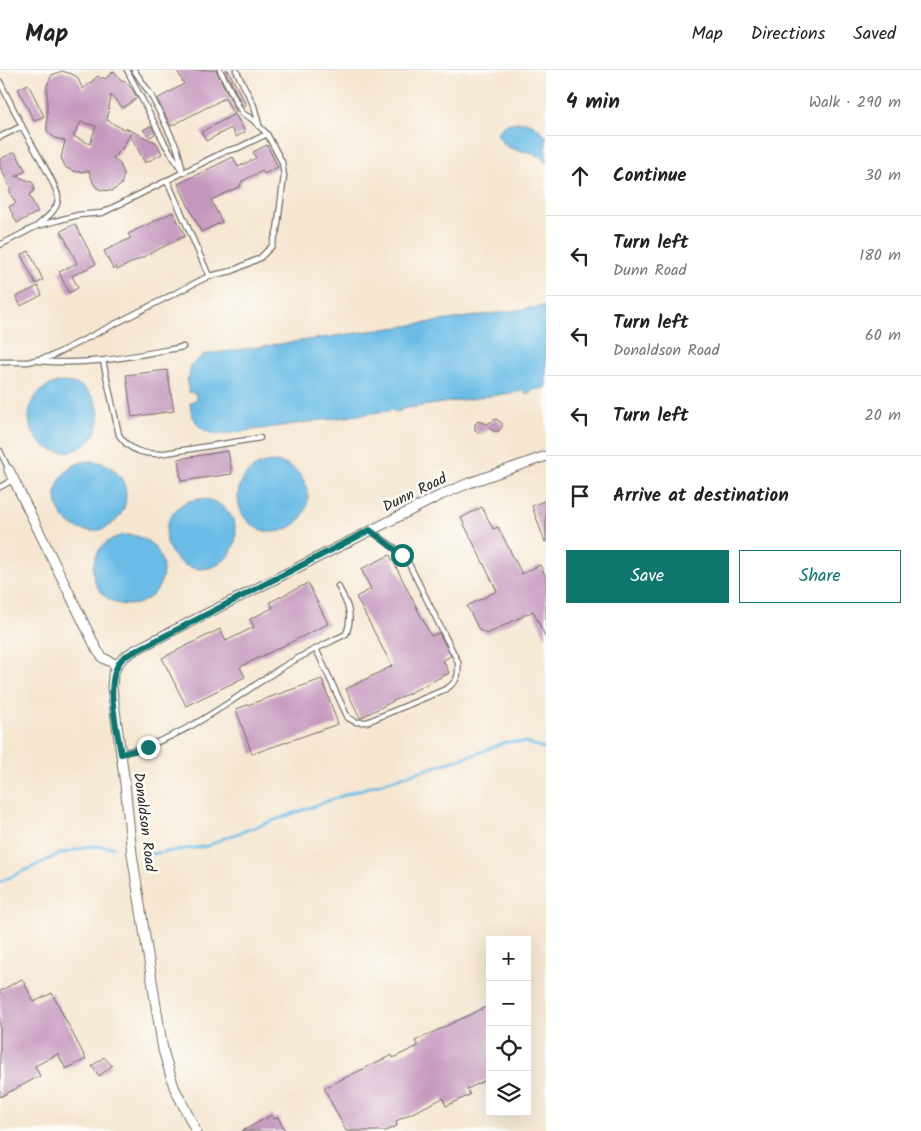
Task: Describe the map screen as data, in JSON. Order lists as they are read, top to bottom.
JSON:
{
  "streets": {
    "street": ["Dunn Road", "Donaldson Road"]
  },
  "crossings": [
    ["Dunn Road", "Donaldson Road"]
  ],
  "page": {
    "header": "Map",
    "nav": ["Map", "Directions", "Saved"],
    "heading": ["4 min", "Walk · 290 m"],
    "list": [
      ["Continue", "30 m"],
      ["Turn left", "Dunn Road", "180 m"],
      ["Turn left", "Donaldson Road", "60 m"],
      ["Turn left", "20 m"],
      "Arrive at destination"
    ],
    "buttons": ["Save", "Share"],
    "map_buttons": ["+", "−"]
  }
}
